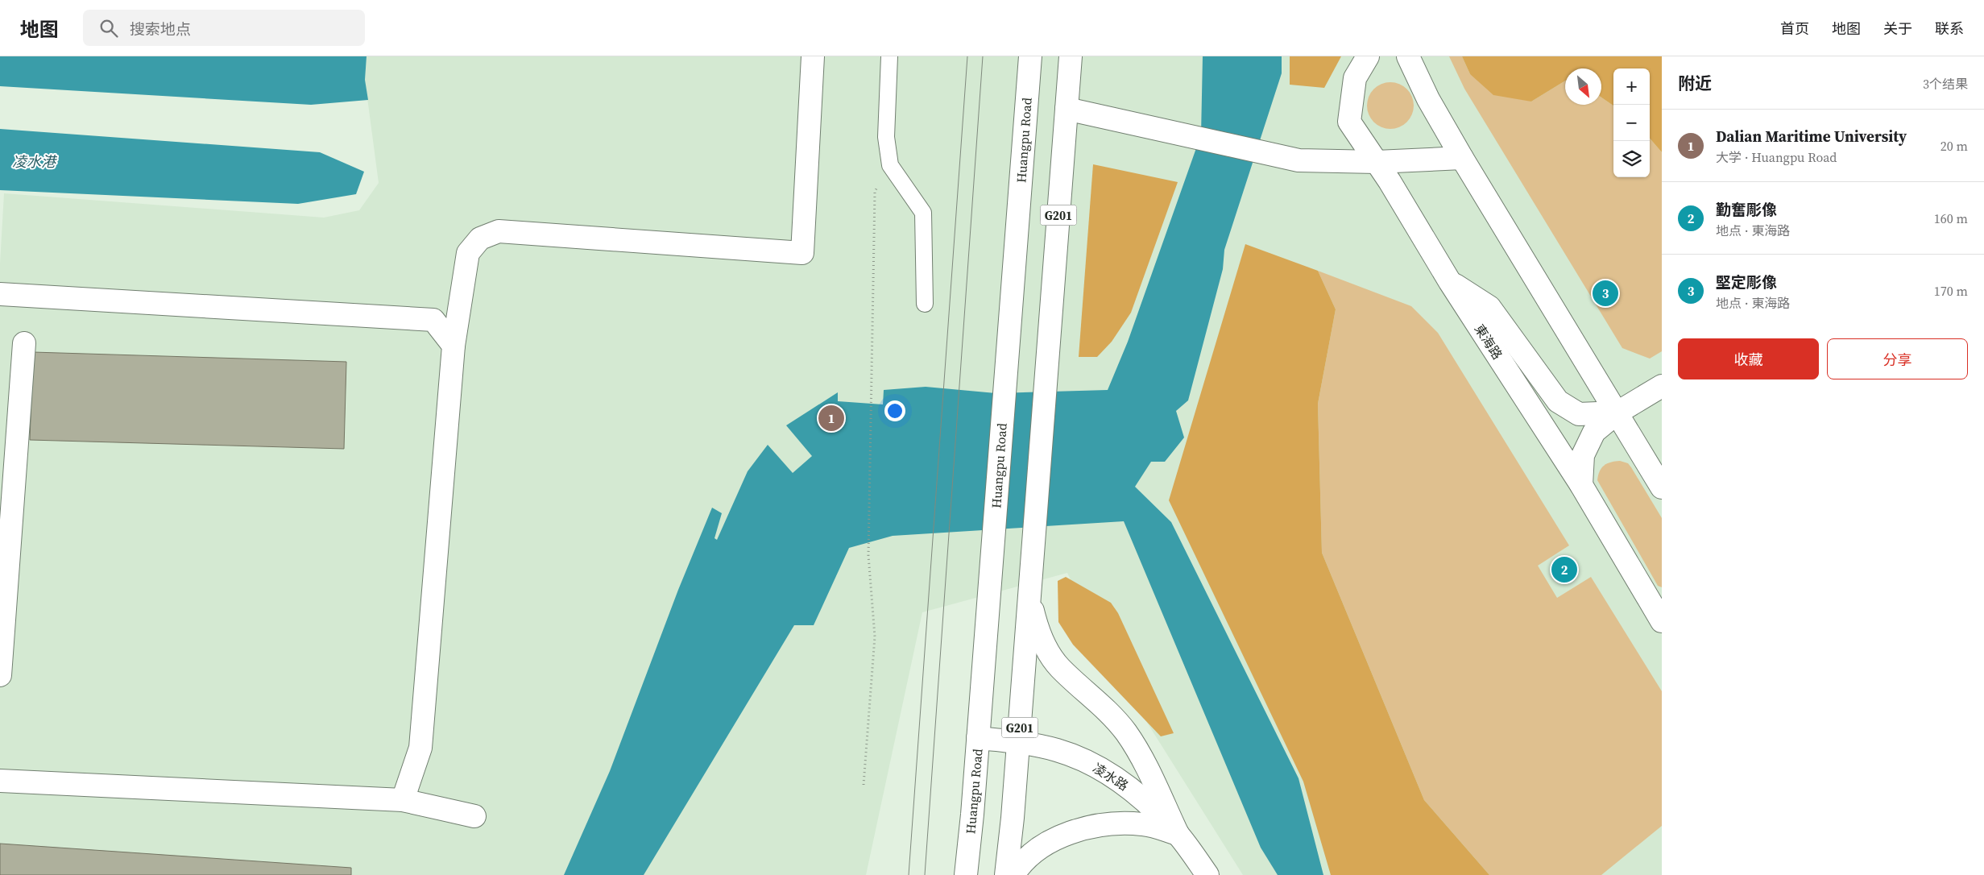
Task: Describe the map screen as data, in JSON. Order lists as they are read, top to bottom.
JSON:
{
  "streets": {
    "main road": [
      "Huangpu Road",
      "G201",
      "東海路",
      "凌水路"
    ]
  },
  "crossings": [
    ["Huangpu Road", "凌水路"],
    ["G201", "凌水路"]
  ],
  "water": ["凌水港"],
  "north": "bottom right",
  "page": {
    "header": "地图",
    "search": "搜索地点",
    "nav": [
      "首页",
      "地图",
      "关于",
      "联系"
    ],
    "heading": ["附近", "3个结果"],
    "map_buttons": ["+", "−"],
    "list": [
      {
        "mark": "1",
        "name": "Dalian Maritime University",
        "note": "大学 · Huangpu Road",
        "value": "20 m"
      },
      {
        "mark": "2",
        "name": "勤奮彫像",
        "note": "地点 · 東海路",
        "value": "160 m"
      },
      {
        "mark": "3",
        "name": "堅定彫像",
        "note": "地点 · 東海路",
        "value": "170 m"
      }
    ],
    "pins": ["3", "1", "2"],
    "buttons": ["收藏", "分享"]
  }
}
